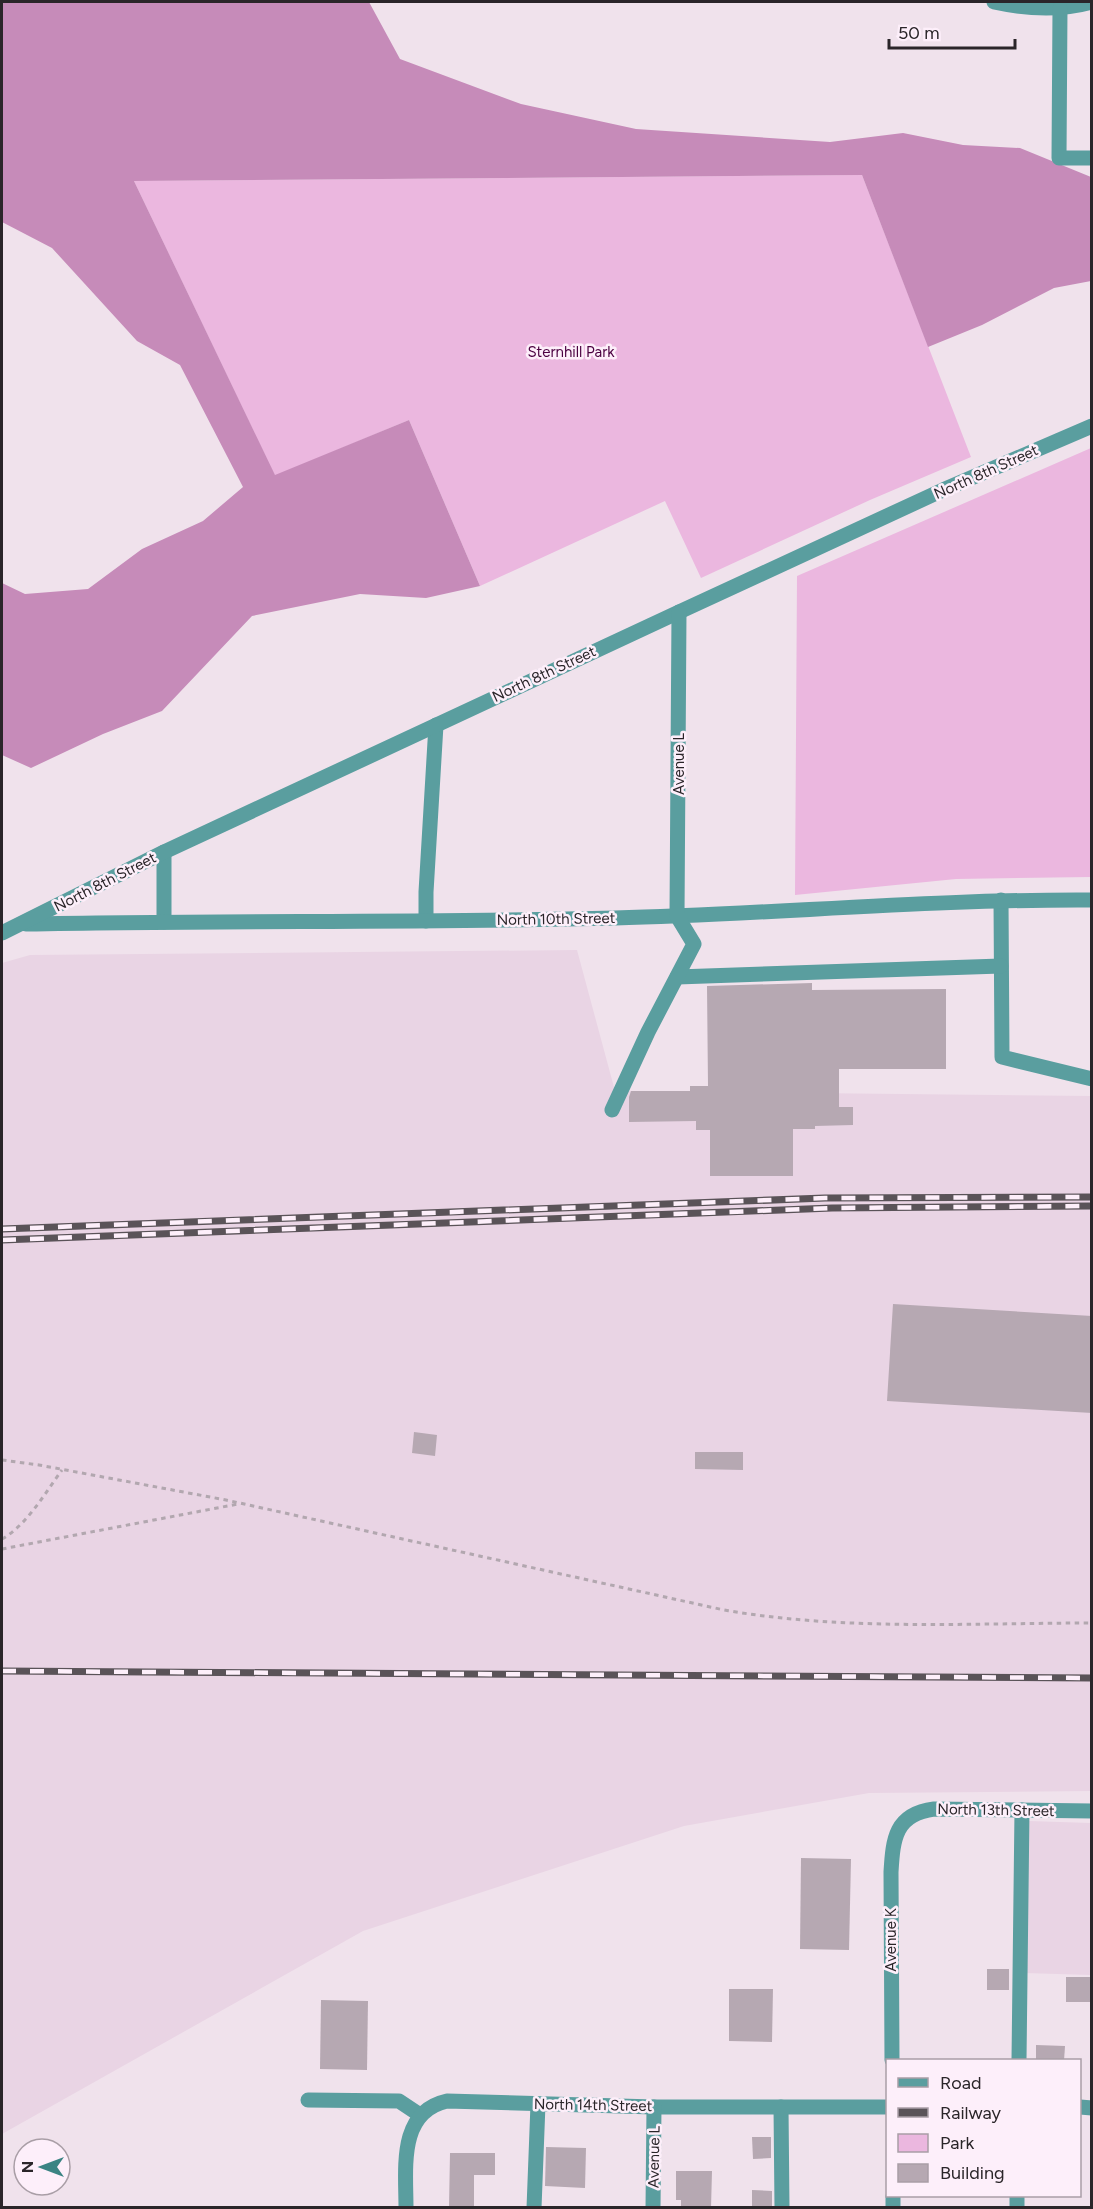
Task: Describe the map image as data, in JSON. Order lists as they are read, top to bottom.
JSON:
{
  "streets": {
    "street": [
      "North 8th Street",
      "Avenue L",
      "North 10th Street",
      "North 13th Street",
      "Avenue K",
      "North 14th Street"
    ]
  },
  "crossings": [
    ["North 8th Street", "Avenue L"],
    ["North 8th Street", "North 10th Street"],
    ["Avenue L", "North 10th Street"],
    ["Avenue L", "North 14th Street"],
    ["North 13th Street", "Avenue K"]
  ],
  "parks": ["Sternhill Park"],
  "legend": [
    "Road",
    "Railway",
    "Park",
    "Building"
  ],
  "scale_bar": "50 m",
  "north": "left"
}
